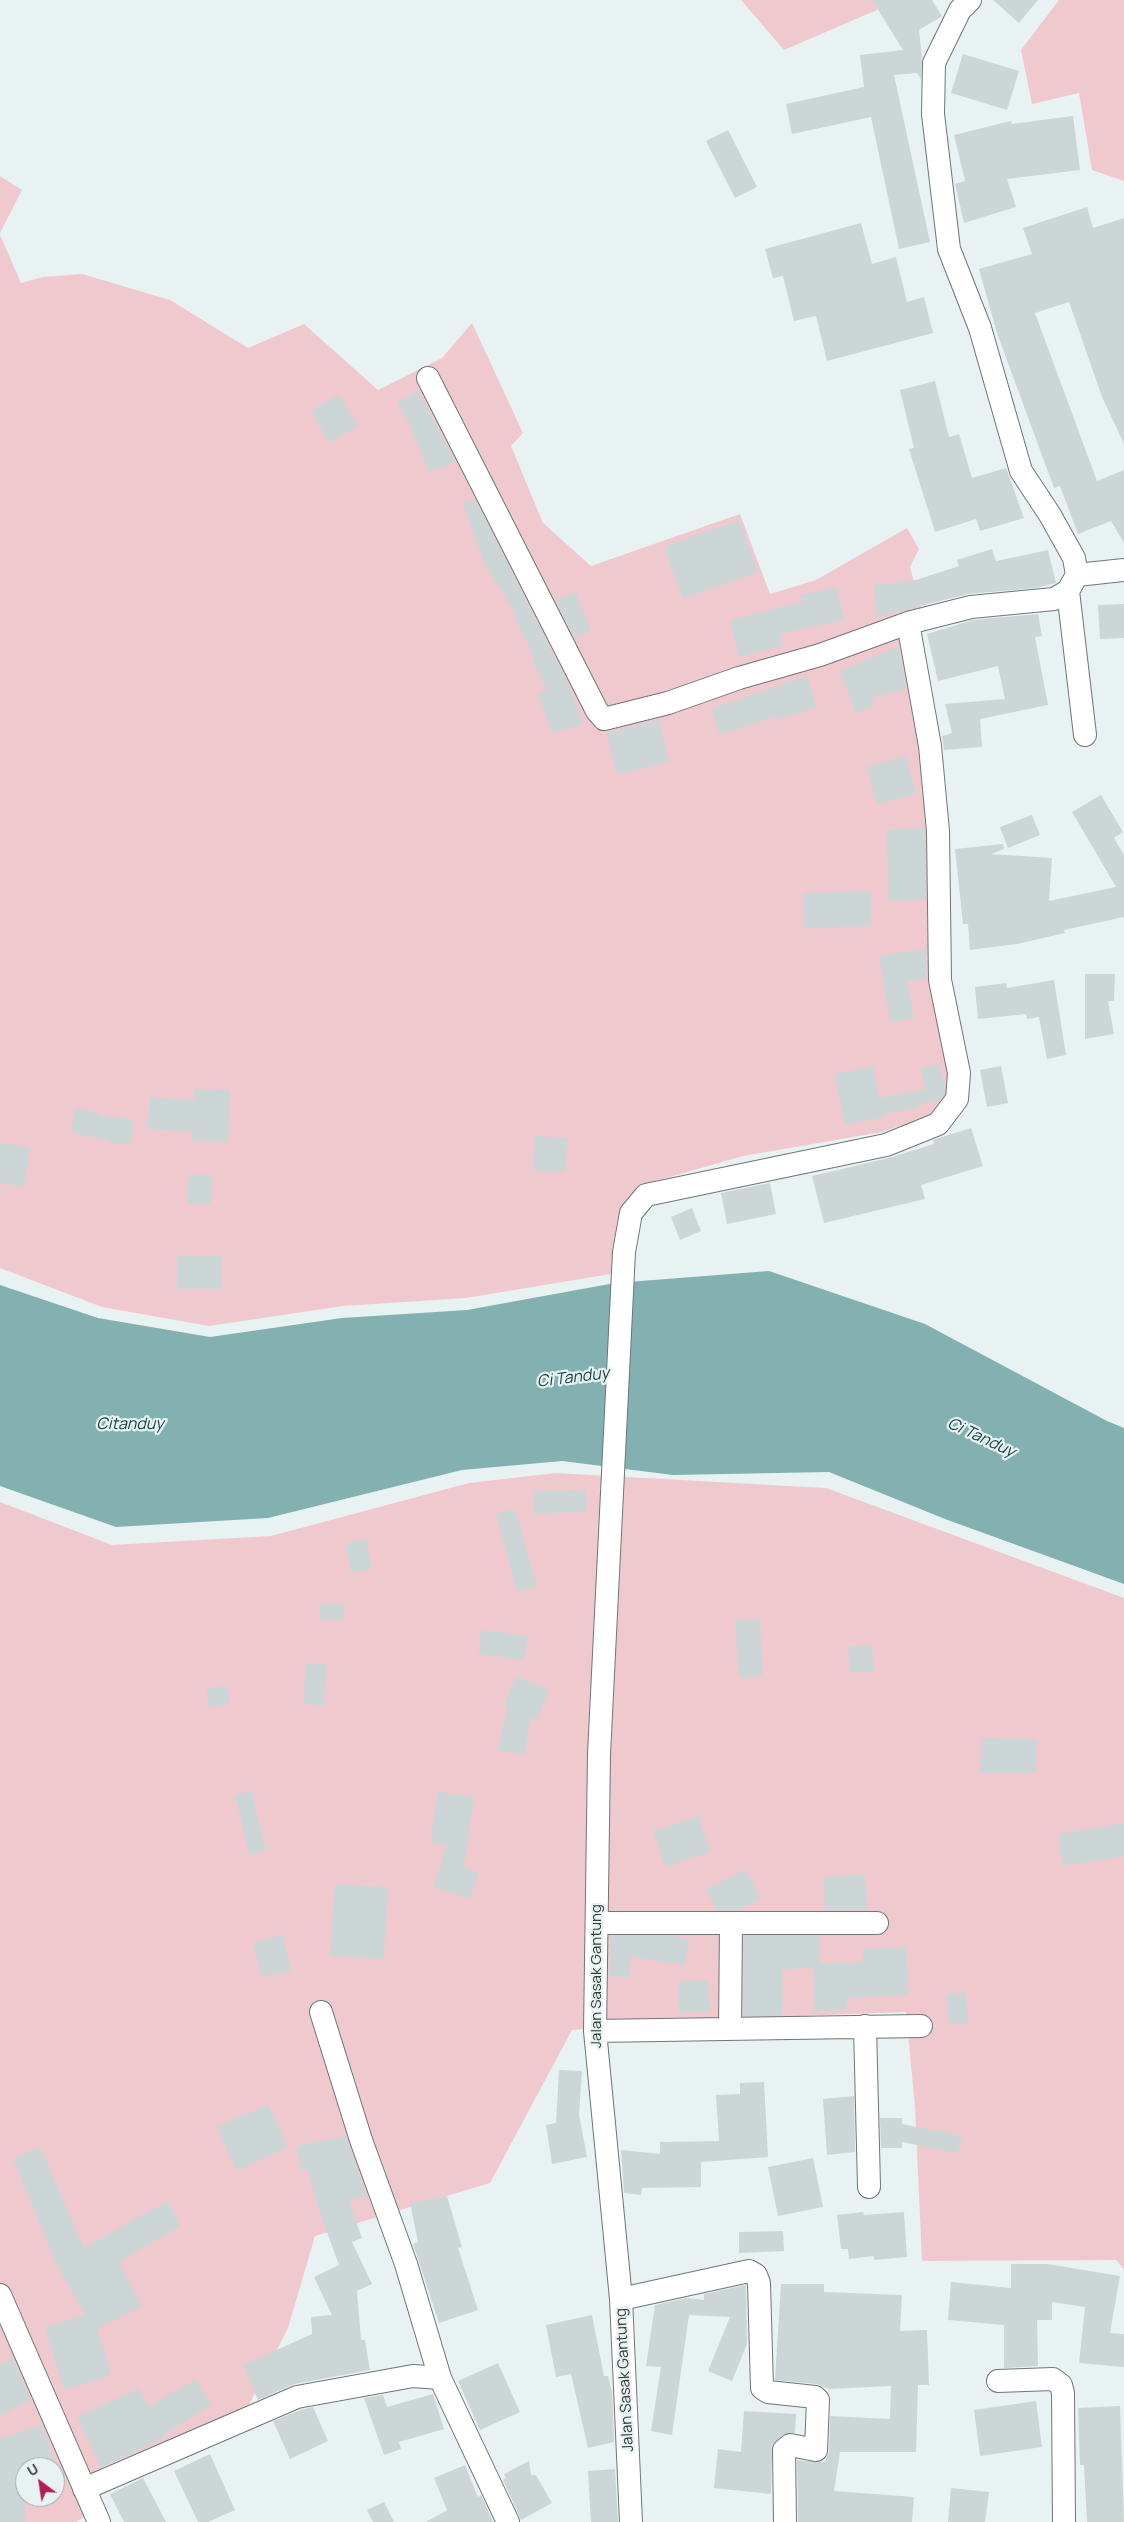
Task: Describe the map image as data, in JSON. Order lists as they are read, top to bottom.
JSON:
{
  "streets": {
    "street": ["Jalan Sasak Gantung"]
  },
  "water": ["Ci Tanduy", "Citanduy"],
  "north": "top left"
}
